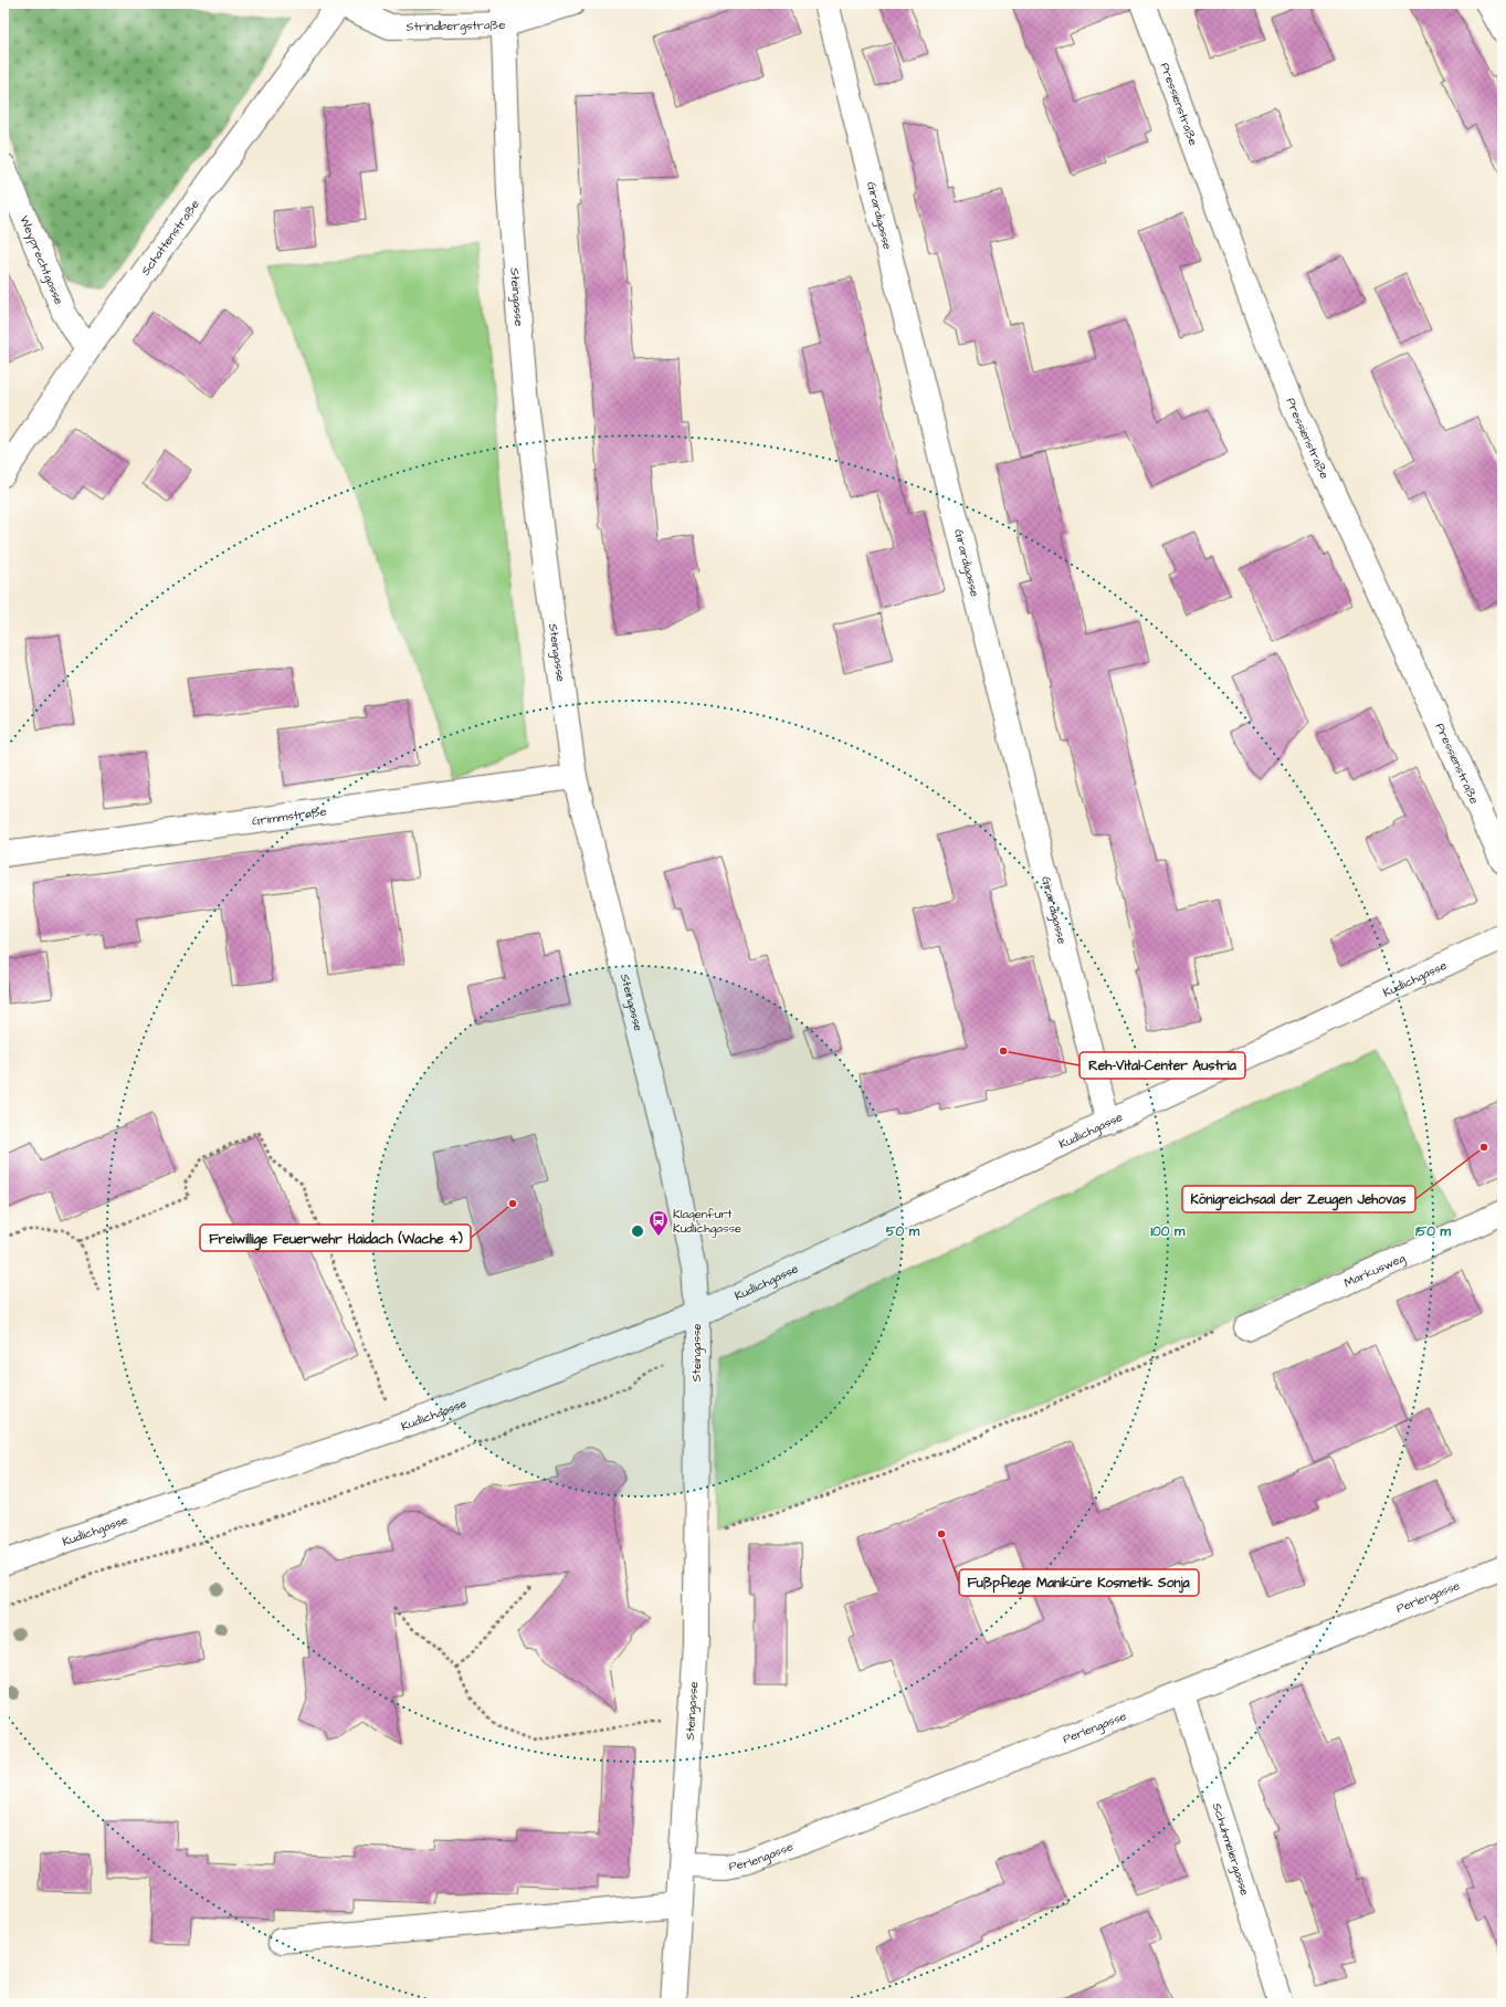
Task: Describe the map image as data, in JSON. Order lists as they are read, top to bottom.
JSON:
{
  "streets": {
    "street": [
      "Strindbergstraße",
      "Pressienstraße",
      "Girardigasse",
      "Schattenstraße",
      "Weyprechtgasse",
      "Steingasse",
      "Grimmstraße",
      "Kudlichgasse",
      "Markusweg",
      "Perlengasse",
      "Schuhmeiergasse"
    ]
  },
  "crossings": [
    ["Strindbergstraße", "Schattenstraße"],
    ["Strindbergstraße", "Steingasse"],
    ["Girardigasse", "Kudlichgasse"],
    ["Schattenstraße", "Weyprechtgasse"],
    ["Steingasse", "Grimmstraße"],
    ["Steingasse", "Kudlichgasse"],
    ["Steingasse", "Perlengasse"],
    ["Perlengasse", "Schuhmeiergasse"]
  ],
  "places": {
    "other": [
      "Reh-Vital-Center Austria",
      "Königreichsaal der Zeugen Jehovas",
      "Freiwillige Feuerwehr Haidach (Wache 4)",
      "Fußpflege Maniküre Kosmetik Sonja"
    ],
    "bus stop": ["Klagenfurt Kudlichgasse"]
  },
  "rings": ["50 m", "100 m", "150 m"]
}
